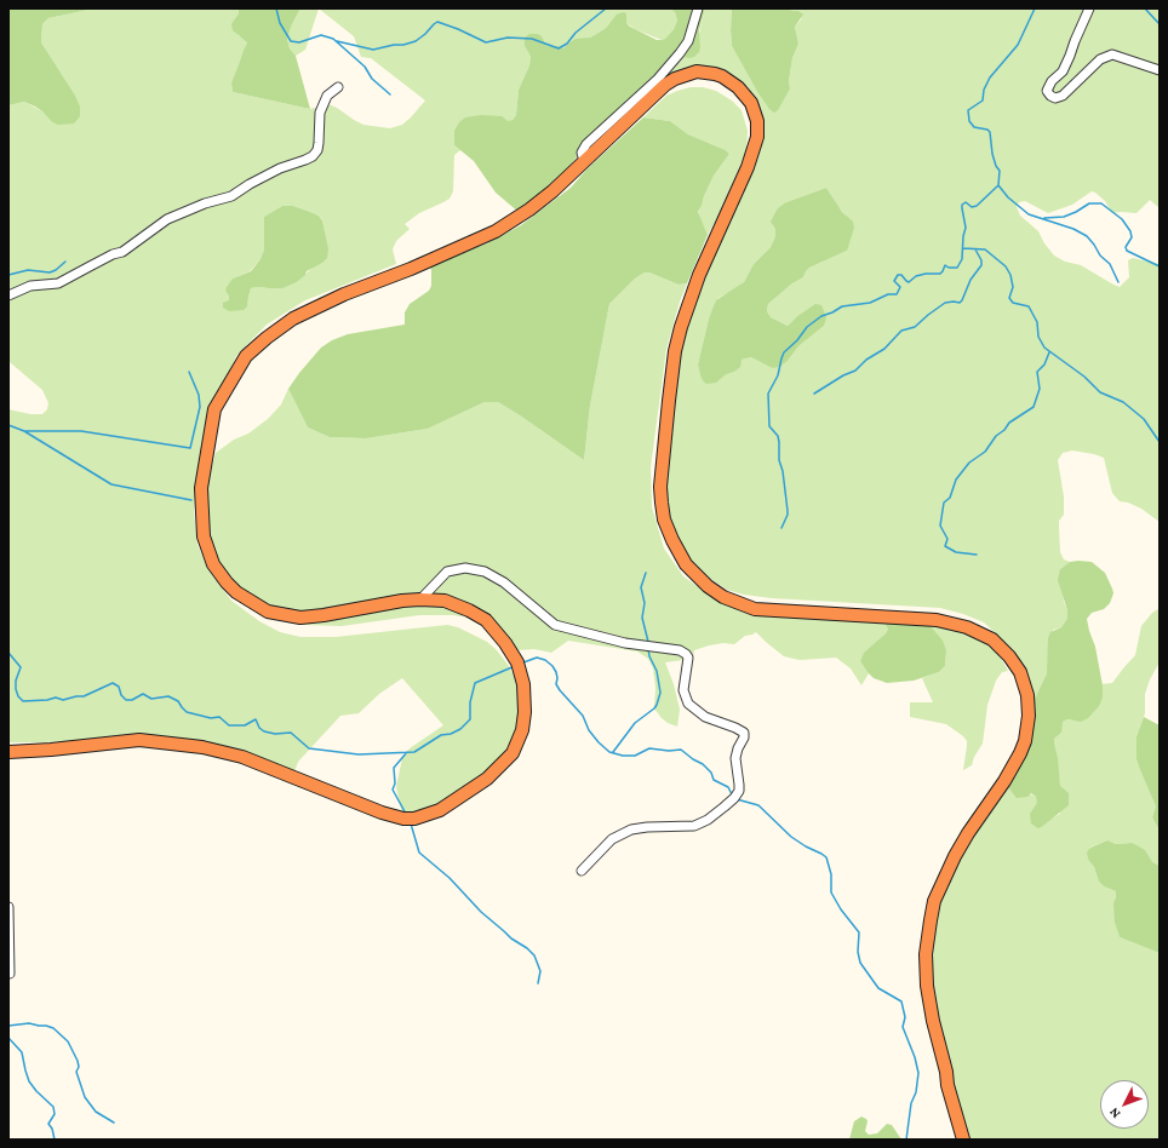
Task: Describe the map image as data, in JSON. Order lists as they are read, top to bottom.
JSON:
{
  "north": "bottom left"
}
